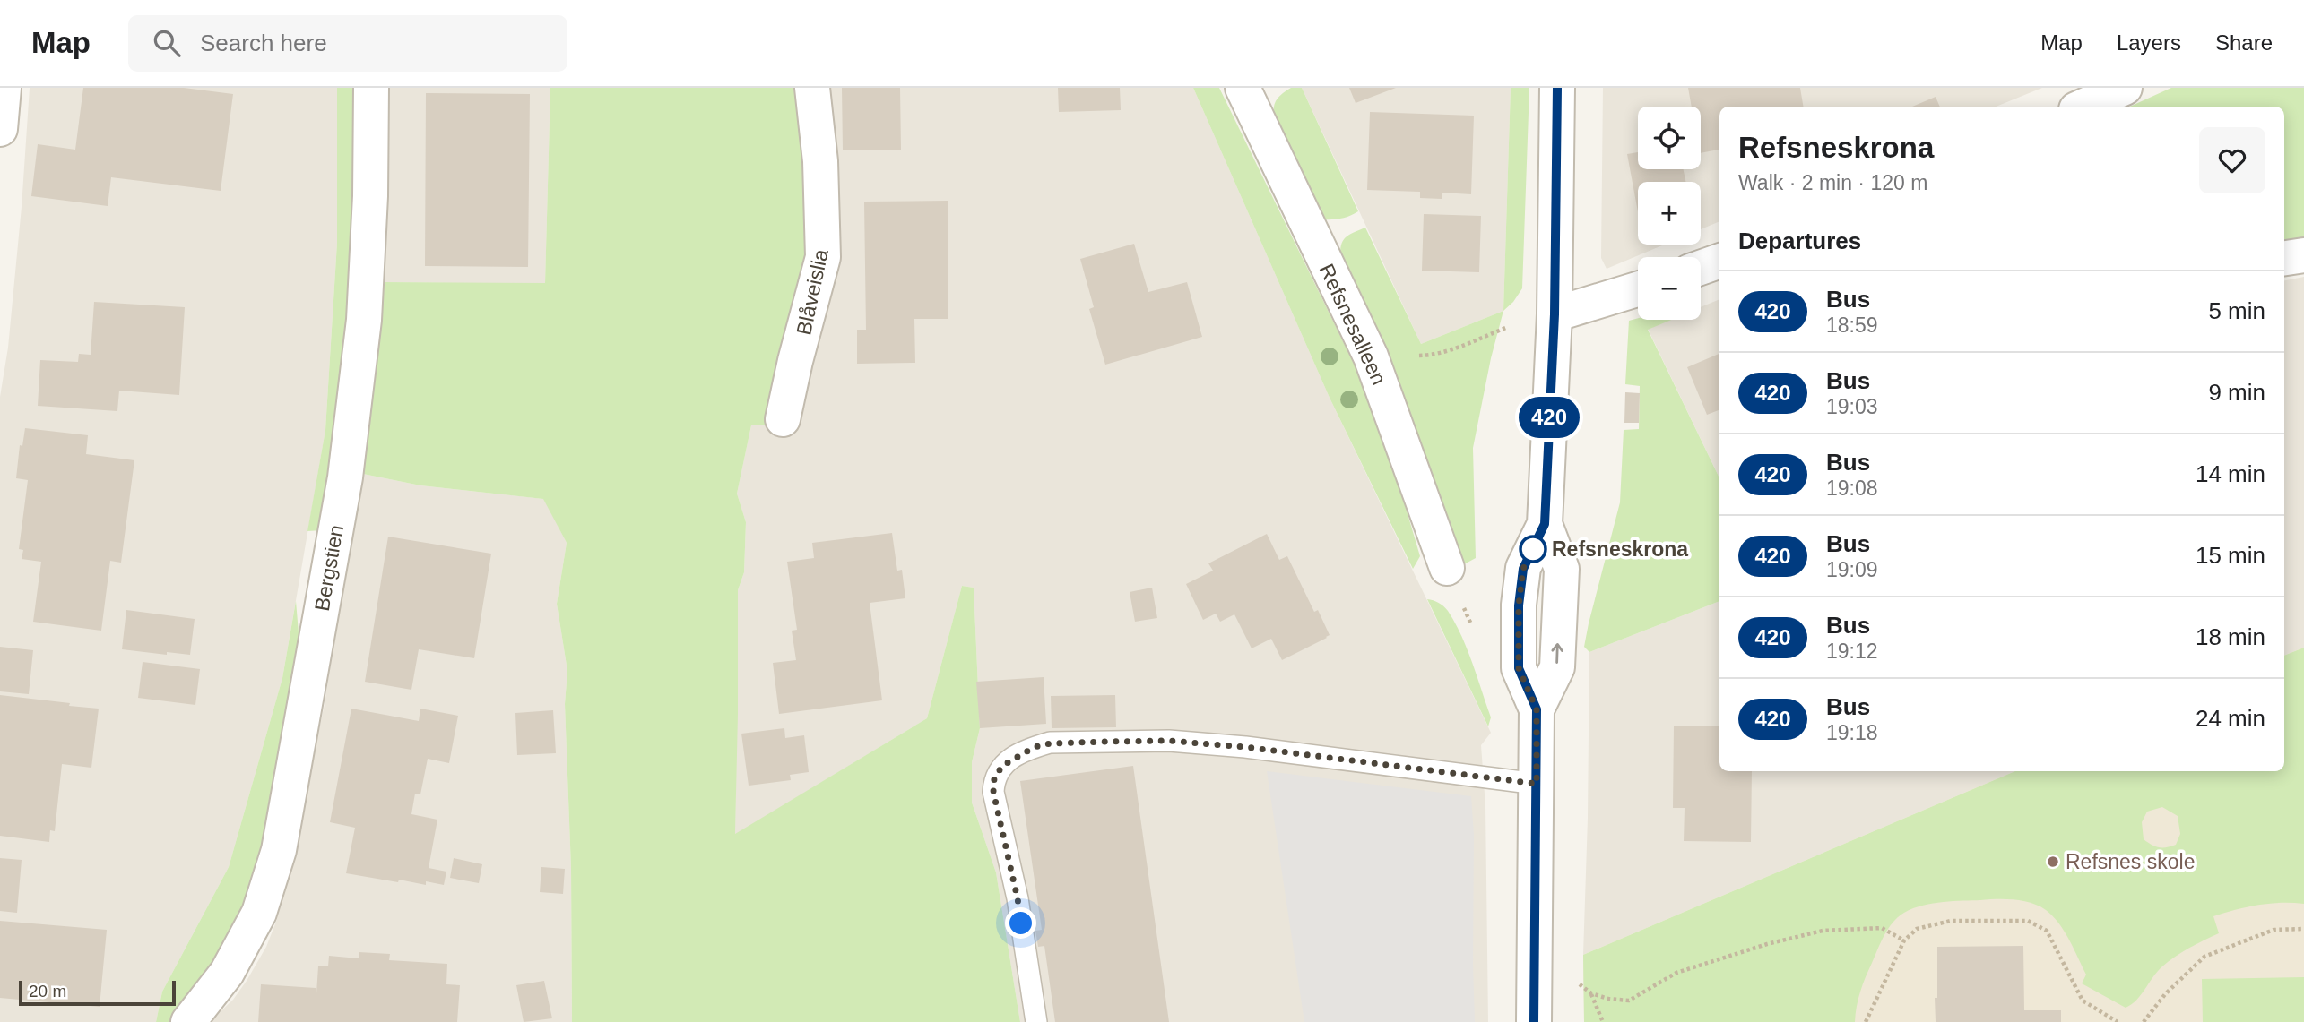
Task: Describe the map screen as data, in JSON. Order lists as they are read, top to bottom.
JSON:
{
  "streets": {
    "street": ["Blåveislia", "Refsnesalleen", "Bergstien"]
  },
  "places": ["Refsneskrona", "Refsnes skole"],
  "lines": ["bus line 420"],
  "scale_bar": "20 m",
  "page": {
    "header": "Map",
    "search": "Search here",
    "nav": ["Map", "Layers", "Share"],
    "on_map": "420",
    "map_buttons": ["+", "−"],
    "heading": [
      ["Refsneskrona", "Walk · 2 min · 120 m"],
      "Departures"
    ],
    "list": [
      {
        "mark": "420",
        "name": "Bus",
        "note": "18:59",
        "value": "5 min"
      },
      {
        "mark": "420",
        "name": "Bus",
        "note": "19:03",
        "value": "9 min"
      },
      {
        "mark": "420",
        "name": "Bus",
        "note": "19:08",
        "value": "14 min"
      },
      {
        "mark": "420",
        "name": "Bus",
        "note": "19:09",
        "value": "15 min"
      },
      {
        "mark": "420",
        "name": "Bus",
        "note": "19:12",
        "value": "18 min"
      },
      {
        "mark": "420",
        "name": "Bus",
        "note": "19:18",
        "value": "24 min"
      }
    ],
    "scale": "20 m"
  }
}
